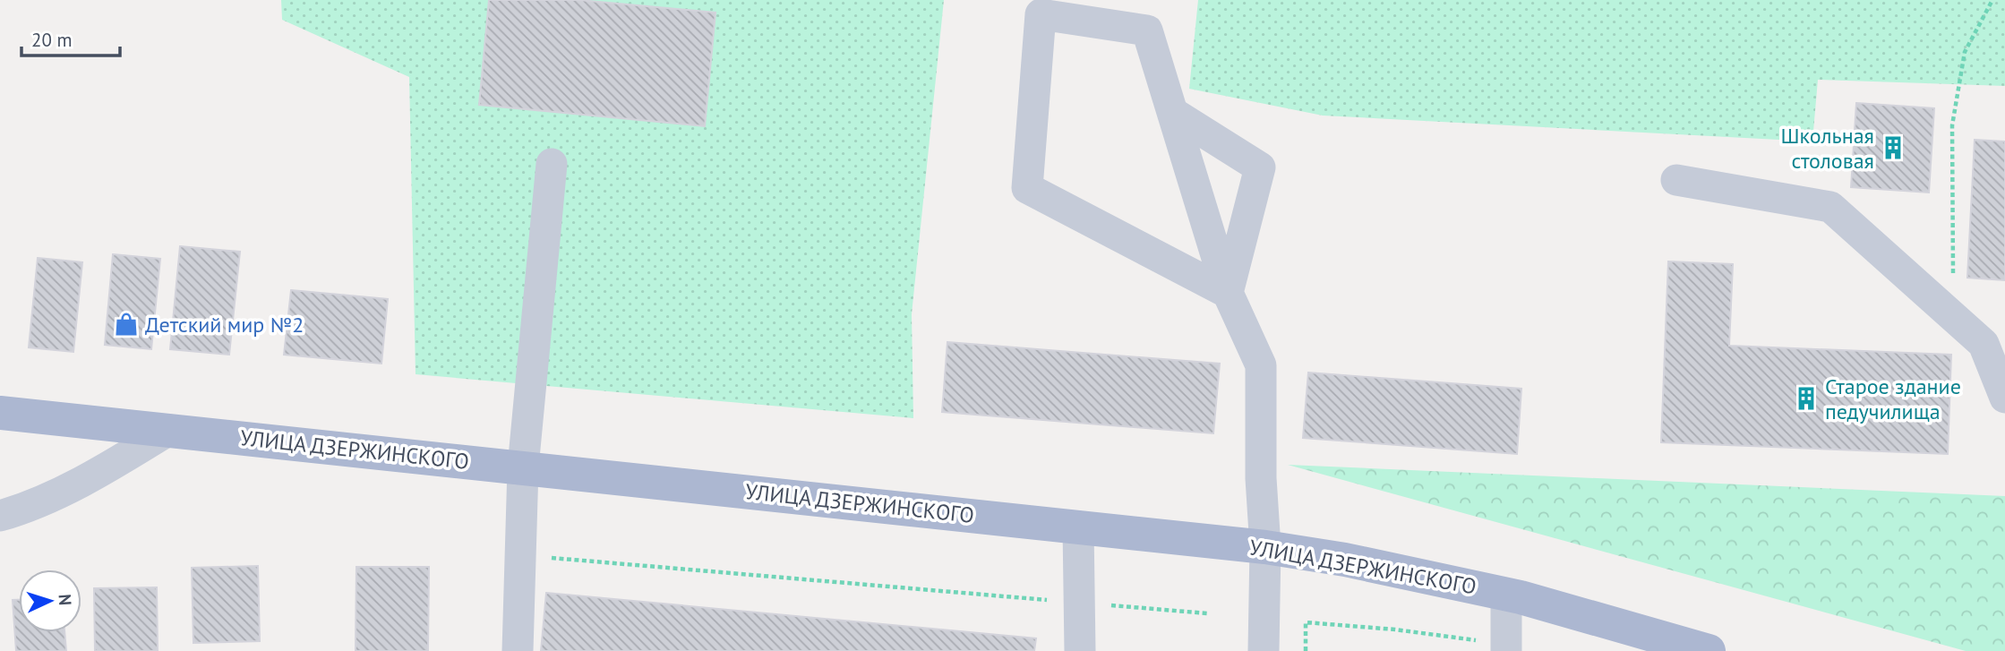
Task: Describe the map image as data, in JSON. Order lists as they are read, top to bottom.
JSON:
{
  "streets": {
    "main road": ["УЛИЦА ДЗЕРЖИНСКОГО"]
  },
  "places": {
    "building": ["Школьная столовая", "Старое здание педучилища"],
    "shop": ["Детский мир №2"]
  },
  "scale_bar": "20 m",
  "north": "right"
}
